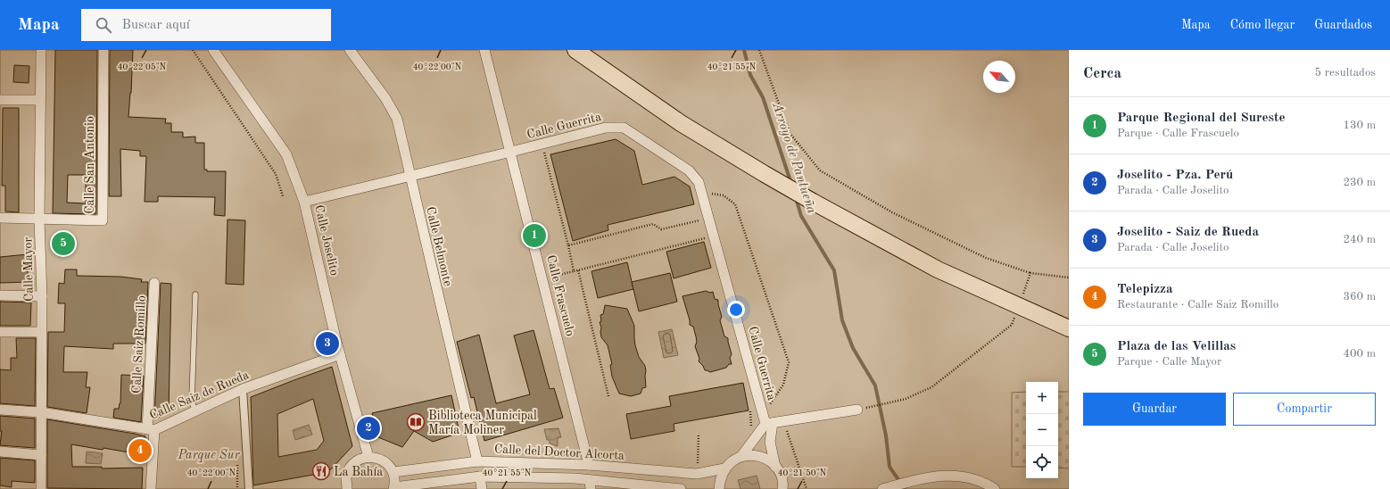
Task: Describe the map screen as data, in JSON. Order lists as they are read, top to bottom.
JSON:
{
  "streets": {
    "street": [
      "Calle Guerrita",
      "Calle San Antonio",
      "Calle Joselito",
      "Calle Belmonte",
      "Calle Mayor",
      "Calle Frascuelo",
      "Calle Saiz Romillo",
      "Calle Saiz de Rueda",
      "Calle del Doctor Alcorta"
    ]
  },
  "crossings": [
    ["Calle Guerrita", "Calle Joselito"],
    ["Calle Guerrita", "Calle Belmonte"],
    ["Calle Guerrita", "Calle Frascuelo"],
    ["Calle San Antonio", "Calle Mayor"],
    ["Calle Joselito", "Calle Saiz de Rueda"],
    ["Calle Belmonte", "Calle del Doctor Alcorta"],
    ["Calle Mayor", "Calle Saiz de Rueda"],
    ["Calle Frascuelo", "Calle del Doctor Alcorta"],
    ["Calle Saiz Romillo", "Calle Saiz de Rueda"]
  ],
  "water": ["Arroyo de Pantueña"],
  "parks": ["Parque Sur"],
  "places": {
    "library": ["Biblioteca Municipal María Moliner"],
    "restaurant": ["La Bahía"]
  },
  "north": "top left",
  "page": {
    "header": "Mapa",
    "search": "Buscar aquí",
    "nav": ["Mapa", "Cómo llegar", "Guardados"],
    "heading": ["Cerca", "5 resultados"],
    "list": [
      {
        "mark": "1",
        "name": "Parque Regional del Sureste",
        "note": "Parque · Calle Frascuelo",
        "value": "130 m"
      },
      {
        "mark": "2",
        "name": "Joselito - Pza. Perú",
        "note": "Parada · Calle Joselito",
        "value": "230 m"
      },
      {
        "mark": "3",
        "name": "Joselito - Saiz de Rueda",
        "note": "Parada · Calle Joselito",
        "value": "240 m"
      },
      {
        "mark": "4",
        "name": "Telepizza",
        "note": "Restaurante · Calle Saiz Romillo",
        "value": "360 m"
      },
      {
        "mark": "5",
        "name": "Plaza de las Velillas",
        "note": "Parque · Calle Mayor",
        "value": "400 m"
      }
    ],
    "pins": [
      "1",
      "5",
      "3",
      "2",
      "4"
    ],
    "map_buttons": ["+", "−"],
    "buttons": ["Guardar", "Compartir"]
  },
  "coordinates": [
    "40°22'05\"N",
    "40°22'00\"N",
    "40°21'55\"N",
    "40°21'50\"N"
  ]
}
